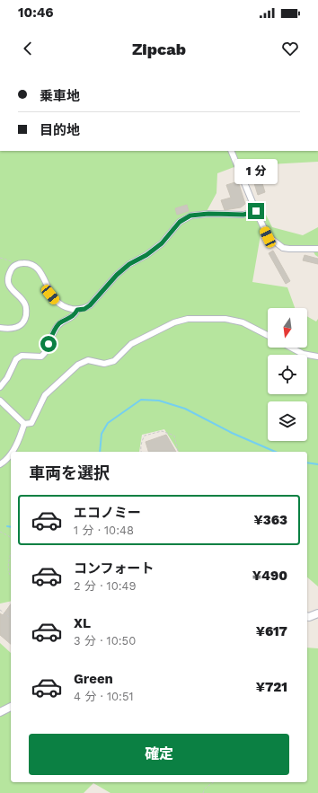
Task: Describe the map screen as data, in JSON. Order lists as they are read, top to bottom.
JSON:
{
  "north": "bottom",
  "page": {
    "status": "10:46",
    "header": "Zipcab",
    "banner": ["乗車地", "目的地"],
    "bubble": "1 分",
    "heading": "車両を選択",
    "list": [
      {
        "name": "エコノミー",
        "note": "1 分 · 10:48",
        "value": "¥363"
      },
      {
        "name": "コンフォート",
        "note": "2 分 · 10:49",
        "value": "¥490"
      },
      {
        "name": "XL",
        "note": "3 分 · 10:50",
        "value": "¥617"
      },
      {
        "name": "Green",
        "note": "4 分 · 10:51",
        "value": "¥721"
      }
    ],
    "buttons": "確定"
  }
}
